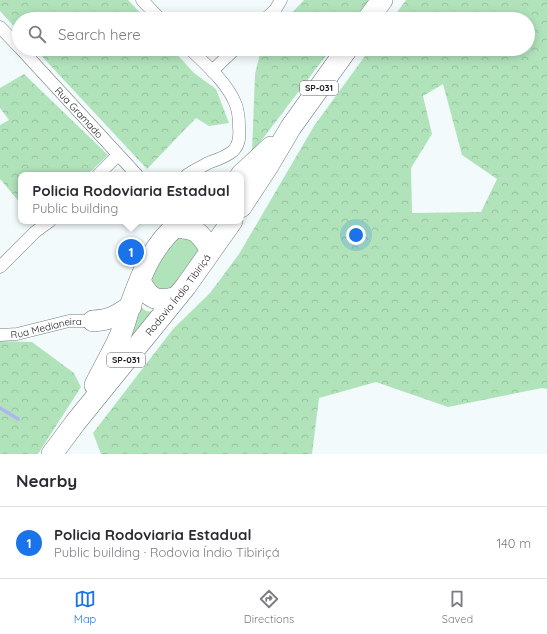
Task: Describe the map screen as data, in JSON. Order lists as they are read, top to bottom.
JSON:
{
  "streets": {
    "highway": ["SP-031", "Rodovia Índio Tibiriçá"],
    "street": ["Rua Gramado", "Rua Medianeira"]
  },
  "page": {
    "search": "Search here",
    "popup": ["Policia Rodoviaria Estadual", "Public building"],
    "pins": "1",
    "heading": "Nearby",
    "list": [
      {
        "mark": "1",
        "name": "Policia Rodoviaria Estadual",
        "note": "Public building · Rodovia Índio Tibiriçá",
        "value": "140 m"
      }
    ],
    "nav": ["Map", "Directions", "Saved"]
  }
}
